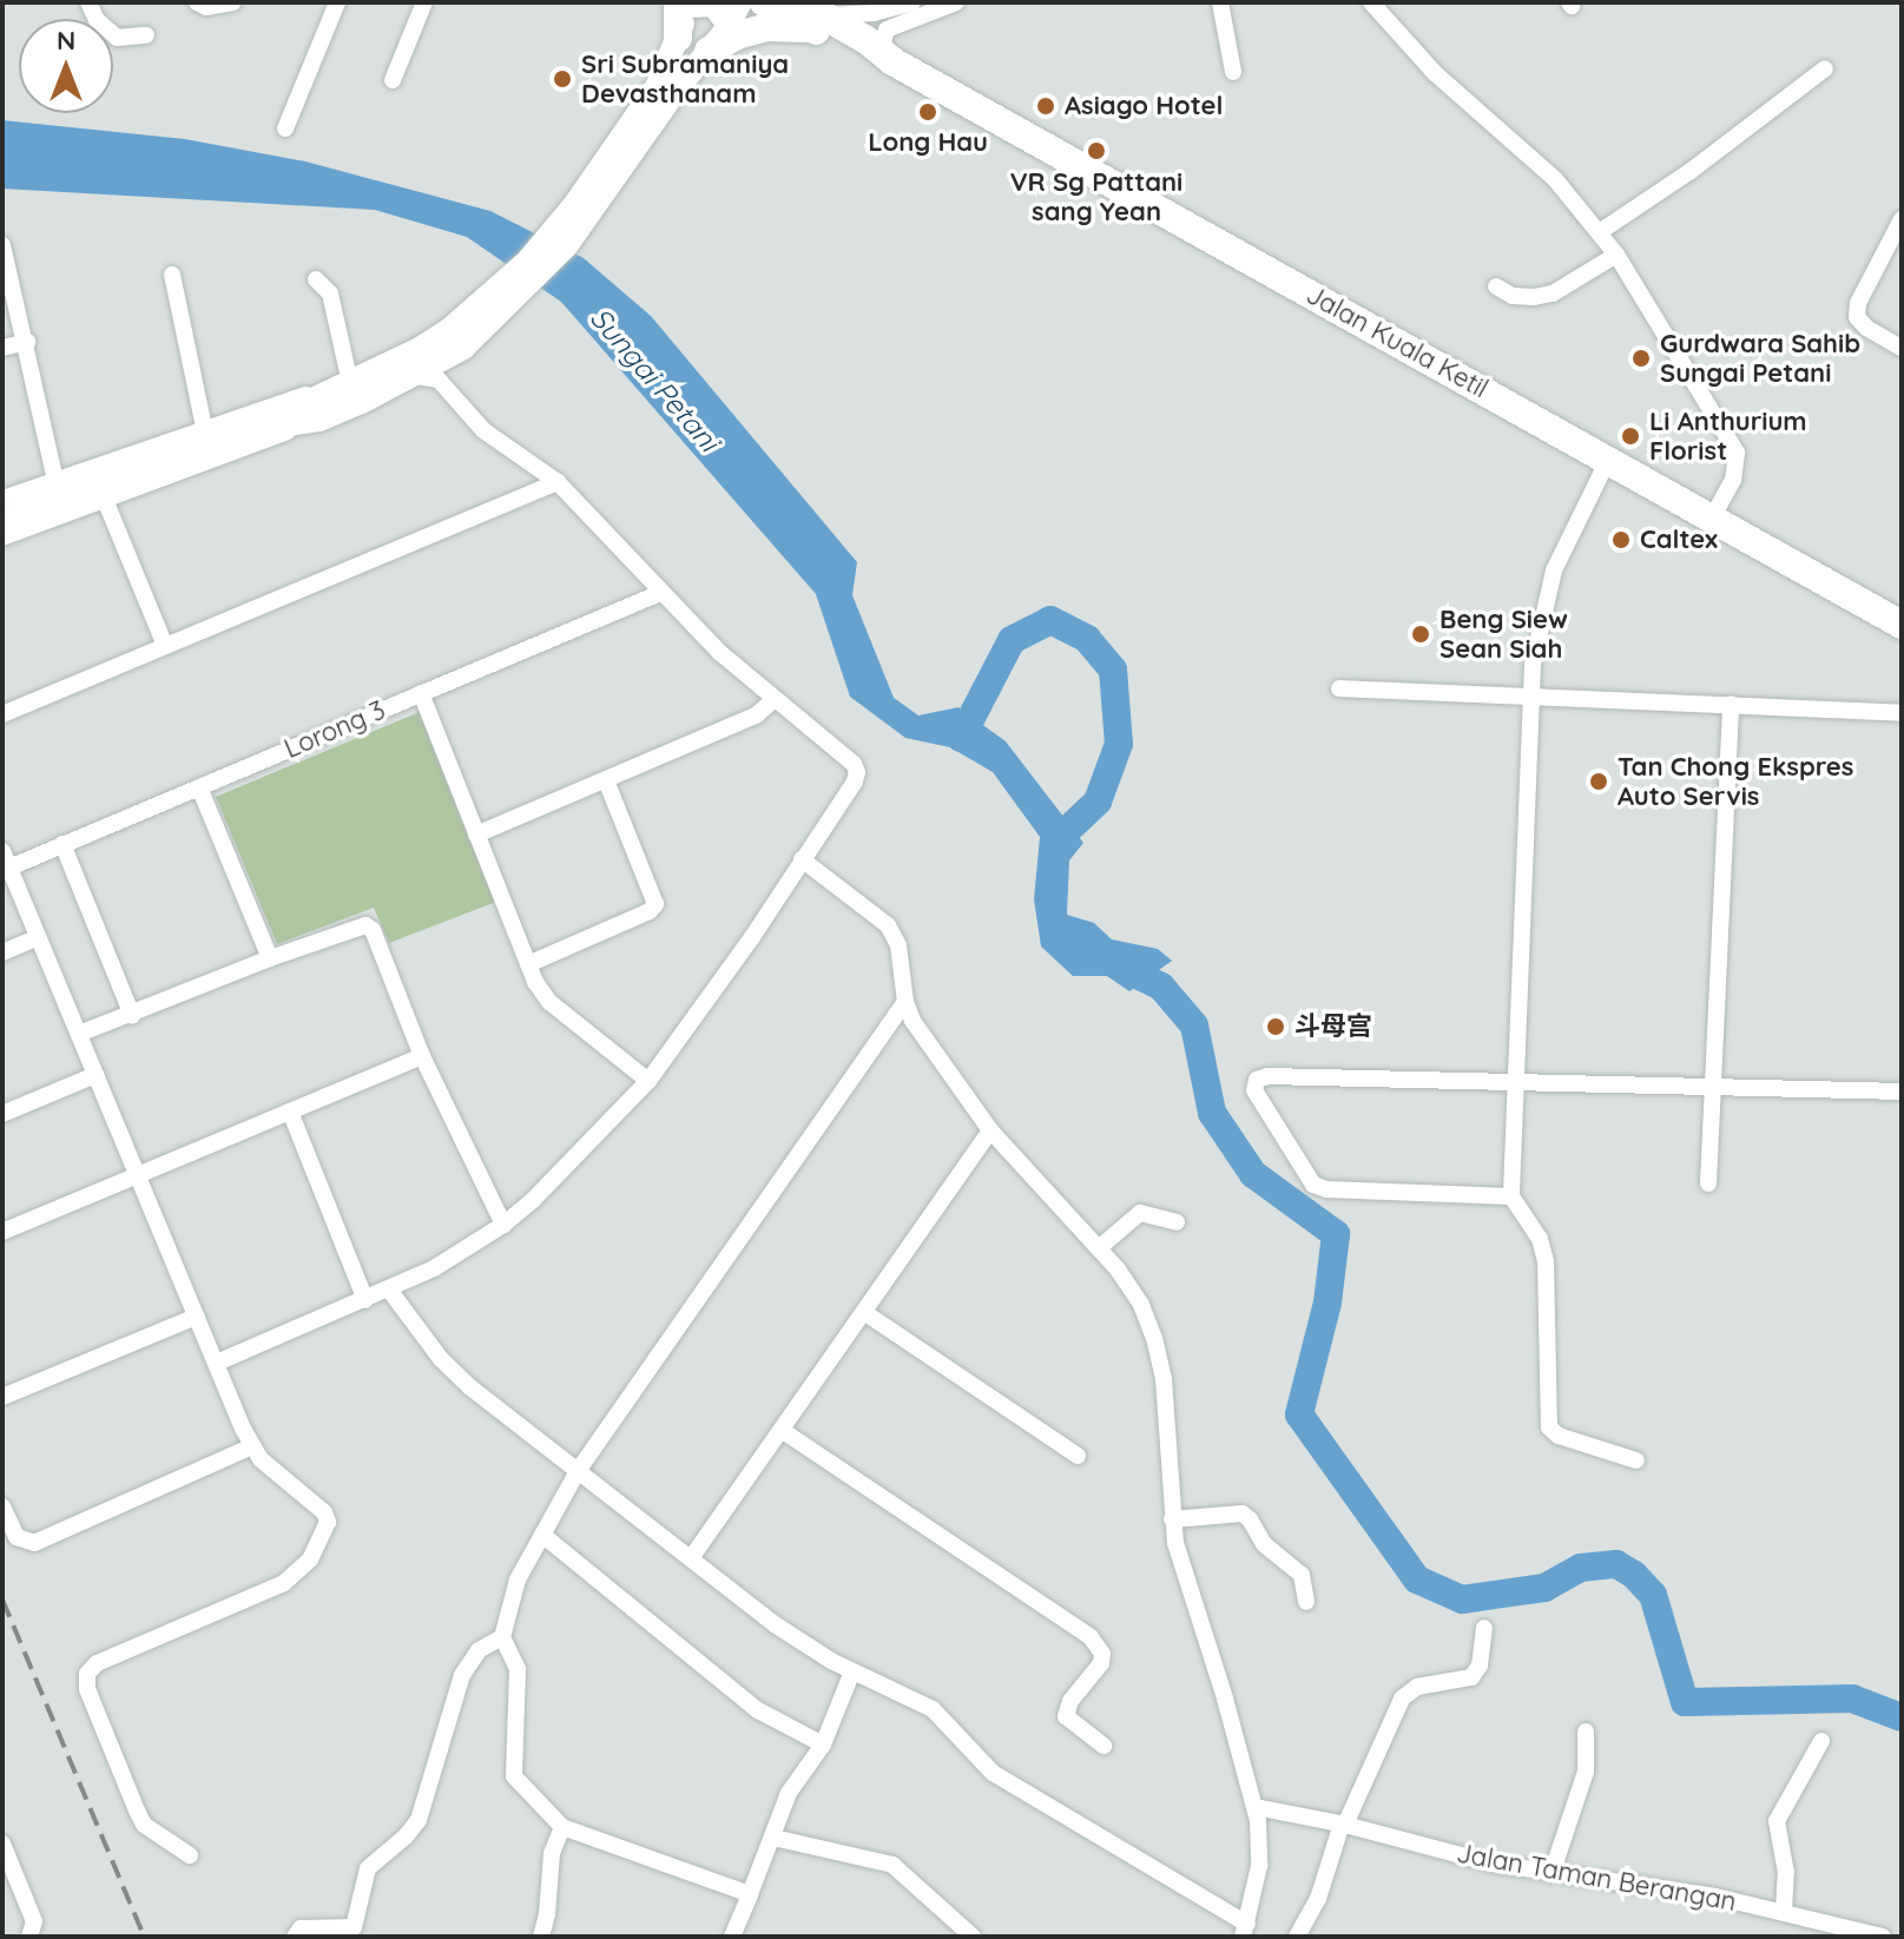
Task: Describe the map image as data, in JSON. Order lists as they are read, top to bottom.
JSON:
{
  "streets": {
    "main road": ["Jalan Kuala Ketil"],
    "street": ["Lorong 3", "Jalan Taman Berangan"]
  },
  "water": ["Sungai Petani"],
  "places": [
    "Sri Subramaniya Devasthanam",
    "Asiago Hotel",
    "Long Hau",
    "VR Sg Pattani sang Yean",
    "Gurdwara Sahib Sungai Petani",
    "Li Anthurium Florist",
    "Caltex",
    "Beng Siew Sean Siah",
    "Tan Chong Ekspres Auto Servis",
    "斗母宫"
  ],
  "north": "top"
}
